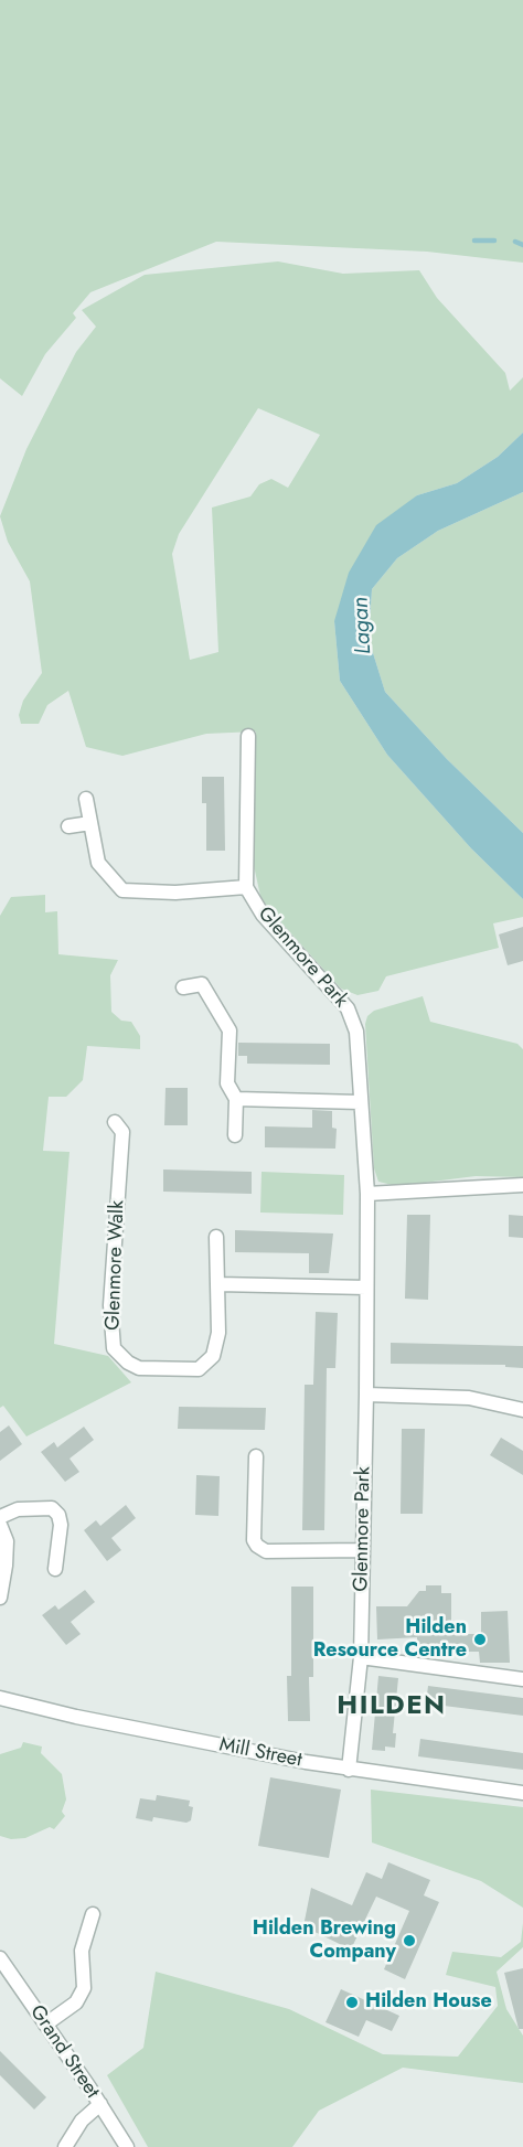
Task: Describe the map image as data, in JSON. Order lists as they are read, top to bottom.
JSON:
{
  "streets": {
    "street": [
      "Glenmore Park",
      "Glenmore Walk",
      "Mill Street",
      "Grand Street"
    ]
  },
  "crossings": [
    ["Glenmore Park", "Mill Street"]
  ],
  "districts": ["HILDEN"],
  "water": ["Lagan"],
  "places": ["Hilden Resource Centre", "Hilden Brewing Company", "Hilden House"]
}
